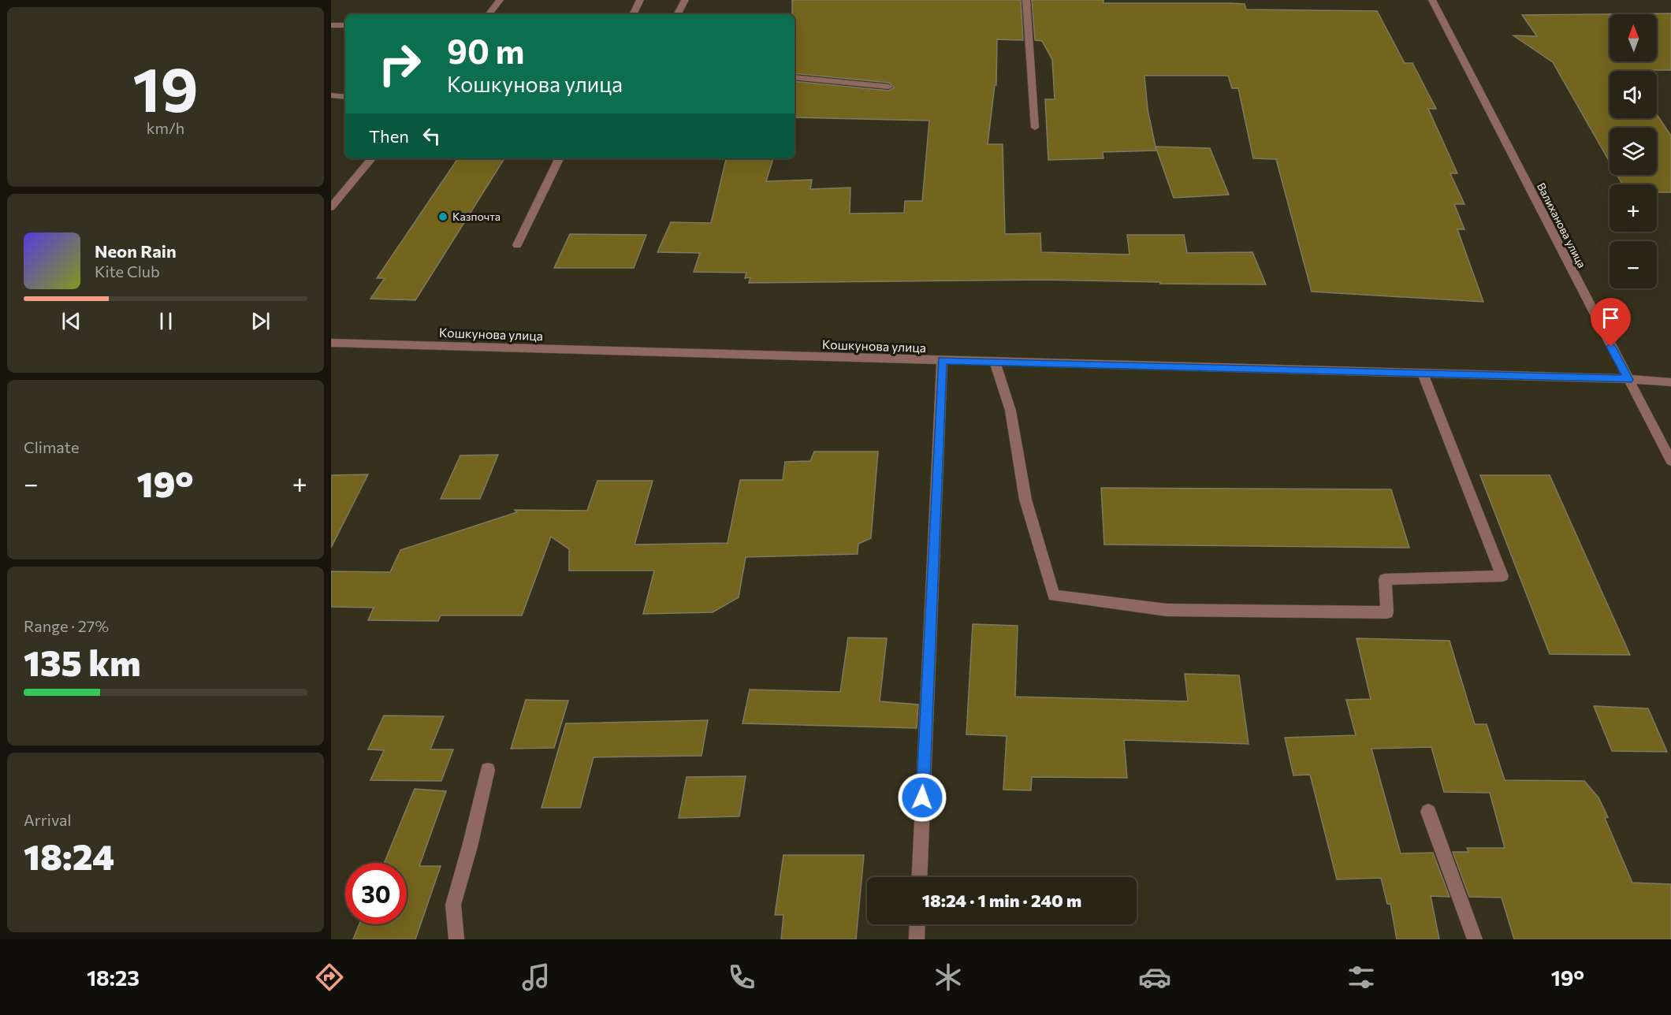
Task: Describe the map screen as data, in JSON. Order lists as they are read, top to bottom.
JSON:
{
  "streets": {
    "street": ["Валиханова улица", "Кошкунова улица"]
  },
  "crossings": [
    ["Валиханова улица", "Кошкунова улица"]
  ],
  "places": ["Казпочта"],
  "north": "top",
  "page": {
    "tile": [
      ["19", "km/h"],
      "Climate",
      ["Range · 27%", "135 km"],
      ["Arrival", "18:24"]
    ],
    "map_buttons": ["+", "−"],
    "turn": ["90 m", "Кошкунова улица"],
    "then": "Then",
    "song": ["Neon Rain", "Kite Club"],
    "heat": ["−", "19°", "+"],
    "limit": "30",
    "trip": "18:24 · 1 min · 240 m",
    "tabs": ["18:23", "19°"]
  }
}
